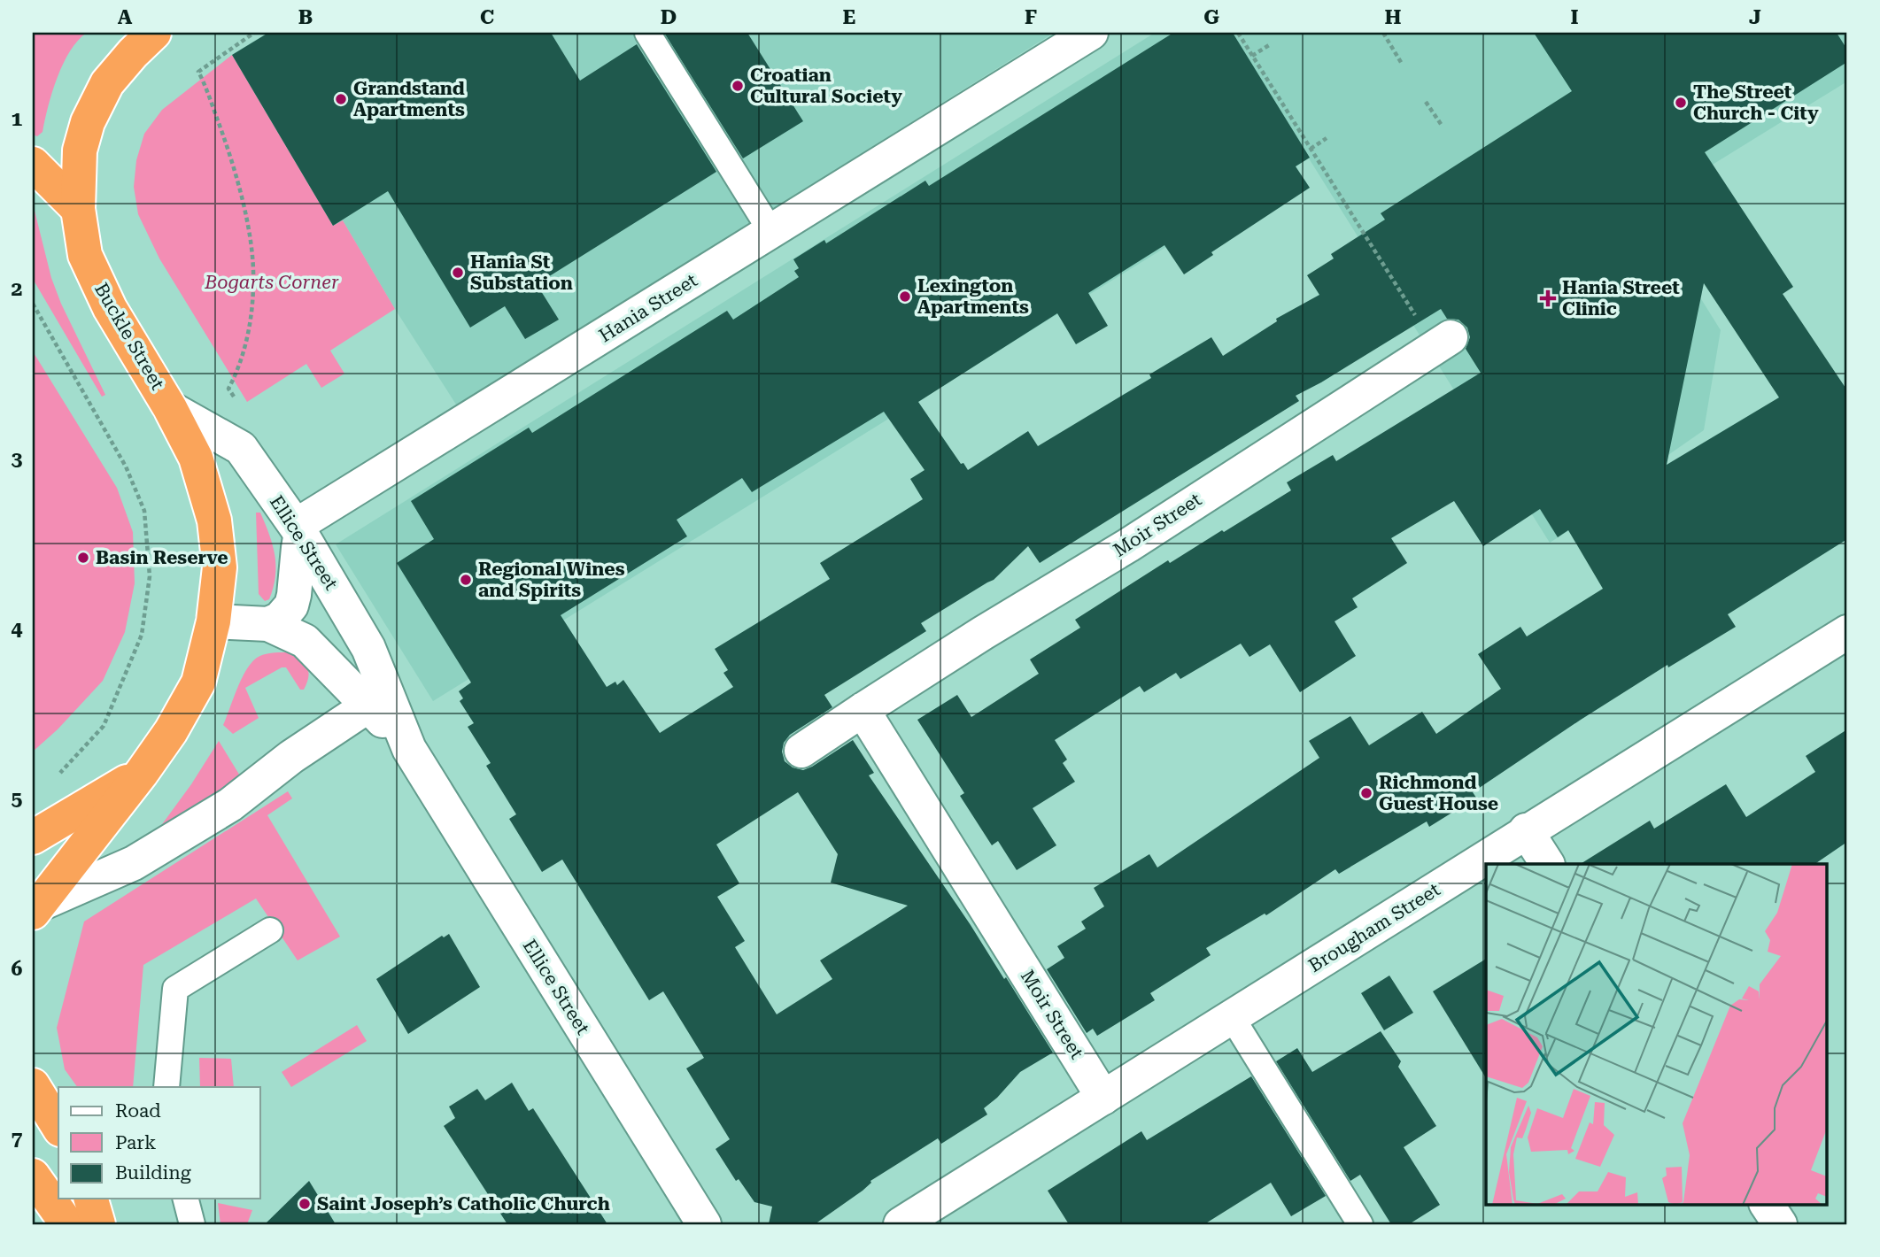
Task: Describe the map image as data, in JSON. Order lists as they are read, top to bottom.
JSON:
{
  "streets": {
    "highway": ["Buckle Street"],
    "street": [
      "Hania Street",
      "Moir Street",
      "Ellice Street",
      "Brougham Street"
    ]
  },
  "crossings": [
    ["Hania Street", "Ellice Street"],
    ["Buckle Street", "Ellice Street"],
    ["Moir Street", "Brougham Street"]
  ],
  "parks": ["Bogarts Corner"],
  "places": {
    "other": [
      "Croatian Cultural Society",
      "Grandstand Apartments",
      "The Street Church - City",
      "Hania St Substation",
      "Lexington Apartments",
      "Basin Reserve",
      "Regional Wines and Spirits",
      "Richmond Guest House",
      "Saint Joseph’s Catholic Church"
    ],
    "health": ["Hania Street Clinic"]
  },
  "legend": ["Road", "Park", "Building"],
  "grid": {
    "columns": [
      "A",
      "B",
      "C",
      "D",
      "E",
      "F",
      "G",
      "H",
      "I",
      "J"
    ],
    "rows": [
      "1",
      "2",
      "3",
      "4",
      "5",
      "6",
      "7"
    ]
  }
}
